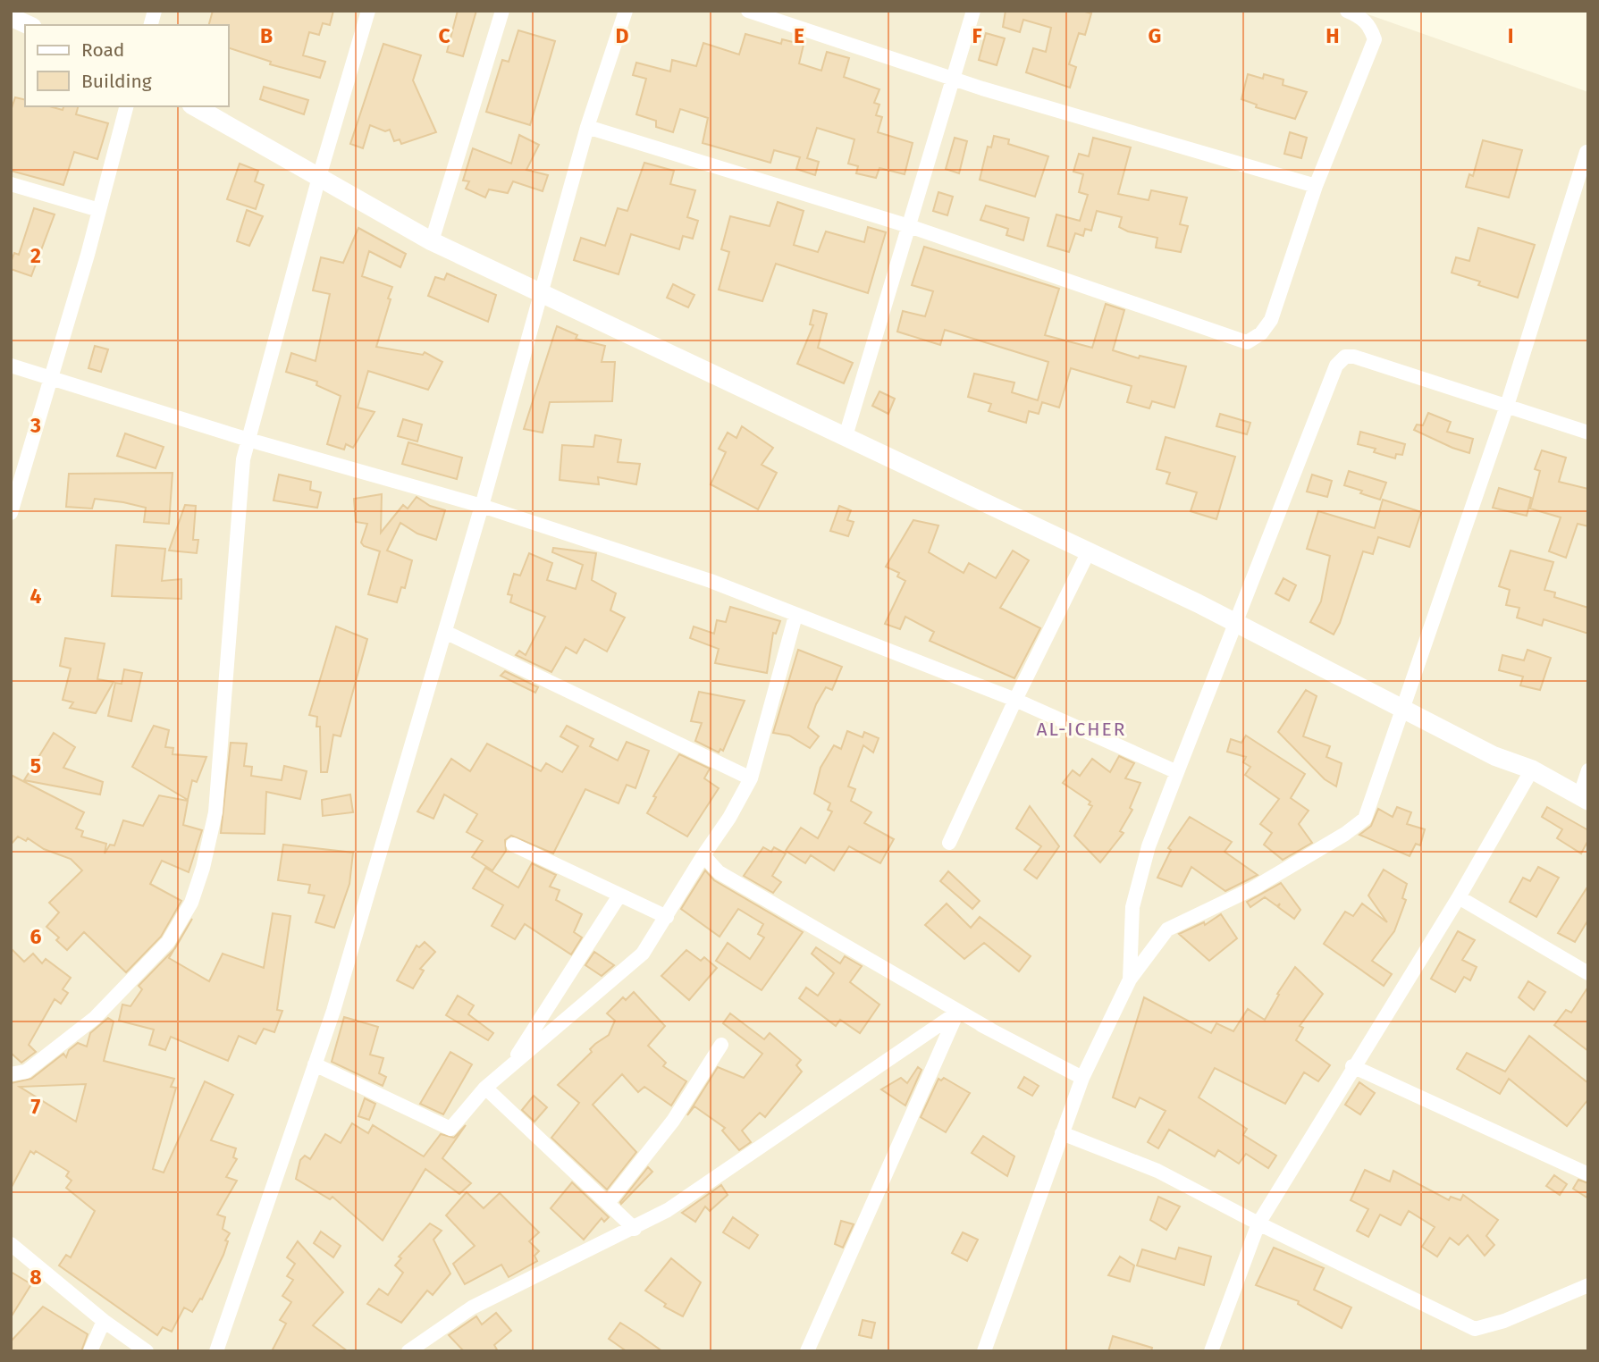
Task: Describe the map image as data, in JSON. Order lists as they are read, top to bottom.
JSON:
{
  "districts": ["AL-ICHER"],
  "legend": ["Road", "Building"],
  "grid": {
    "columns": [
      "B",
      "C",
      "D",
      "E",
      "F",
      "G",
      "H",
      "I"
    ],
    "rows": [
      "2",
      "3",
      "4",
      "5",
      "6",
      "7",
      "8"
    ]
  }
}
